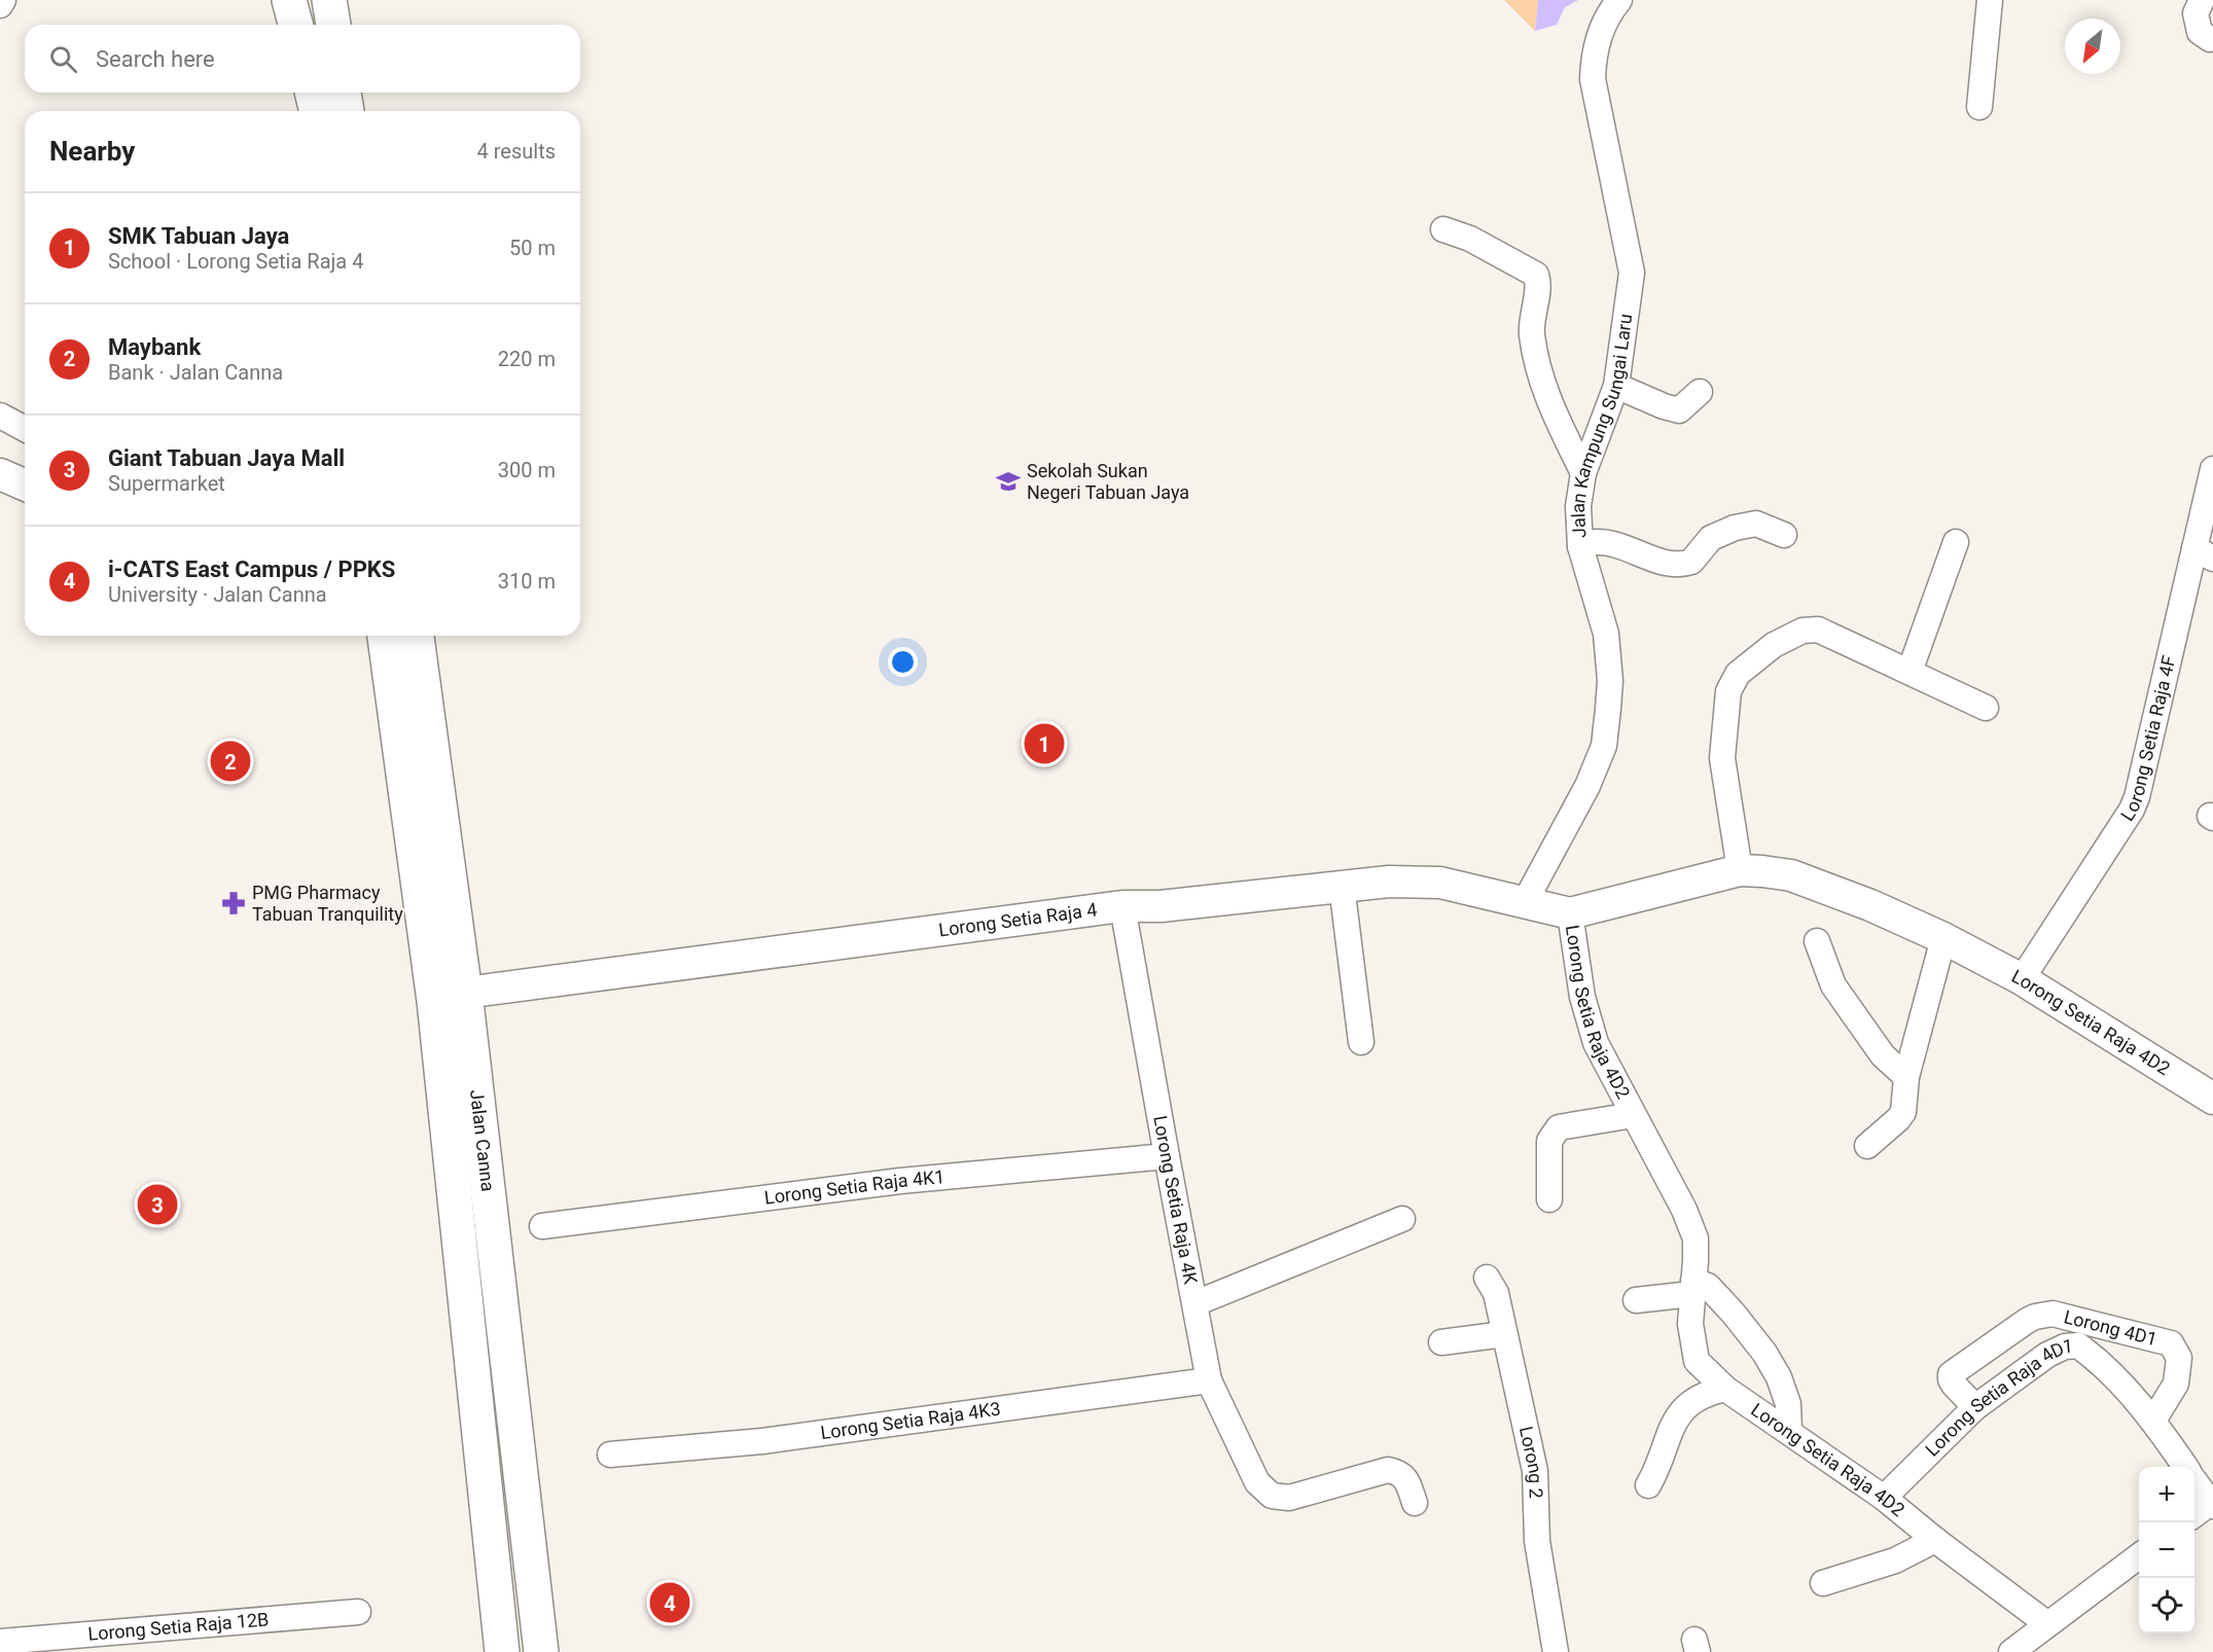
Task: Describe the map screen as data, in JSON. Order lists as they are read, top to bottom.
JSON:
{
  "streets": {
    "highway": ["Jalan Canna"],
    "street": [
      "Jalan Kampung Sungai Laru",
      "Lorong Setia Raja 4F",
      "Lorong Setia Raja 4",
      "Lorong Setia Raja 4D2",
      "Lorong Setia Raja 4K1",
      "Lorong Setia Raja 4K",
      "Lorong 4D1",
      "Lorong Setia Raja 4D1",
      "Lorong Setia Raja 4K3",
      "Lorong 2",
      "Lorong Setia Raja 12B"
    ]
  },
  "crossings": [
    ["Jalan Kampung Sungai Laru", "Lorong Setia Raja 4"],
    ["Lorong Setia Raja 4F", "Lorong Setia Raja 4D2"],
    ["Lorong Setia Raja 4", "Lorong Setia Raja 4D2"],
    ["Lorong Setia Raja 4", "Jalan Canna"],
    ["Lorong Setia Raja 4", "Lorong Setia Raja 4K"],
    ["Lorong Setia Raja 4D2", "Lorong Setia Raja 4D1"],
    ["Lorong Setia Raja 4K1", "Lorong Setia Raja 4K"],
    ["Lorong Setia Raja 4K", "Lorong Setia Raja 4K3"],
    ["Lorong 4D1", "Lorong Setia Raja 4D1"]
  ],
  "places": {
    "school or university": ["Sekolah Sukan Negeri Tabuan Jaya"],
    "pharmacy": ["PMG Pharmacy Tabuan Tranquility"]
  },
  "north": "bottom left",
  "page": {
    "search": "Search here",
    "heading": ["Nearby", "4 results"],
    "list": [
      {
        "mark": "1",
        "name": "SMK Tabuan Jaya",
        "note": "School · Lorong Setia Raja 4",
        "value": "50 m"
      },
      {
        "mark": "2",
        "name": "Maybank",
        "note": "Bank · Jalan Canna",
        "value": "220 m"
      },
      {
        "mark": "3",
        "name": "Giant Tabuan Jaya Mall",
        "note": "Supermarket",
        "value": "300 m"
      },
      {
        "mark": "4",
        "name": "i-CATS East Campus / PPKS",
        "note": "University · Jalan Canna",
        "value": "310 m"
      }
    ],
    "pins": [
      "1",
      "2",
      "3",
      "4"
    ],
    "map_buttons": ["+", "−"]
  }
}
